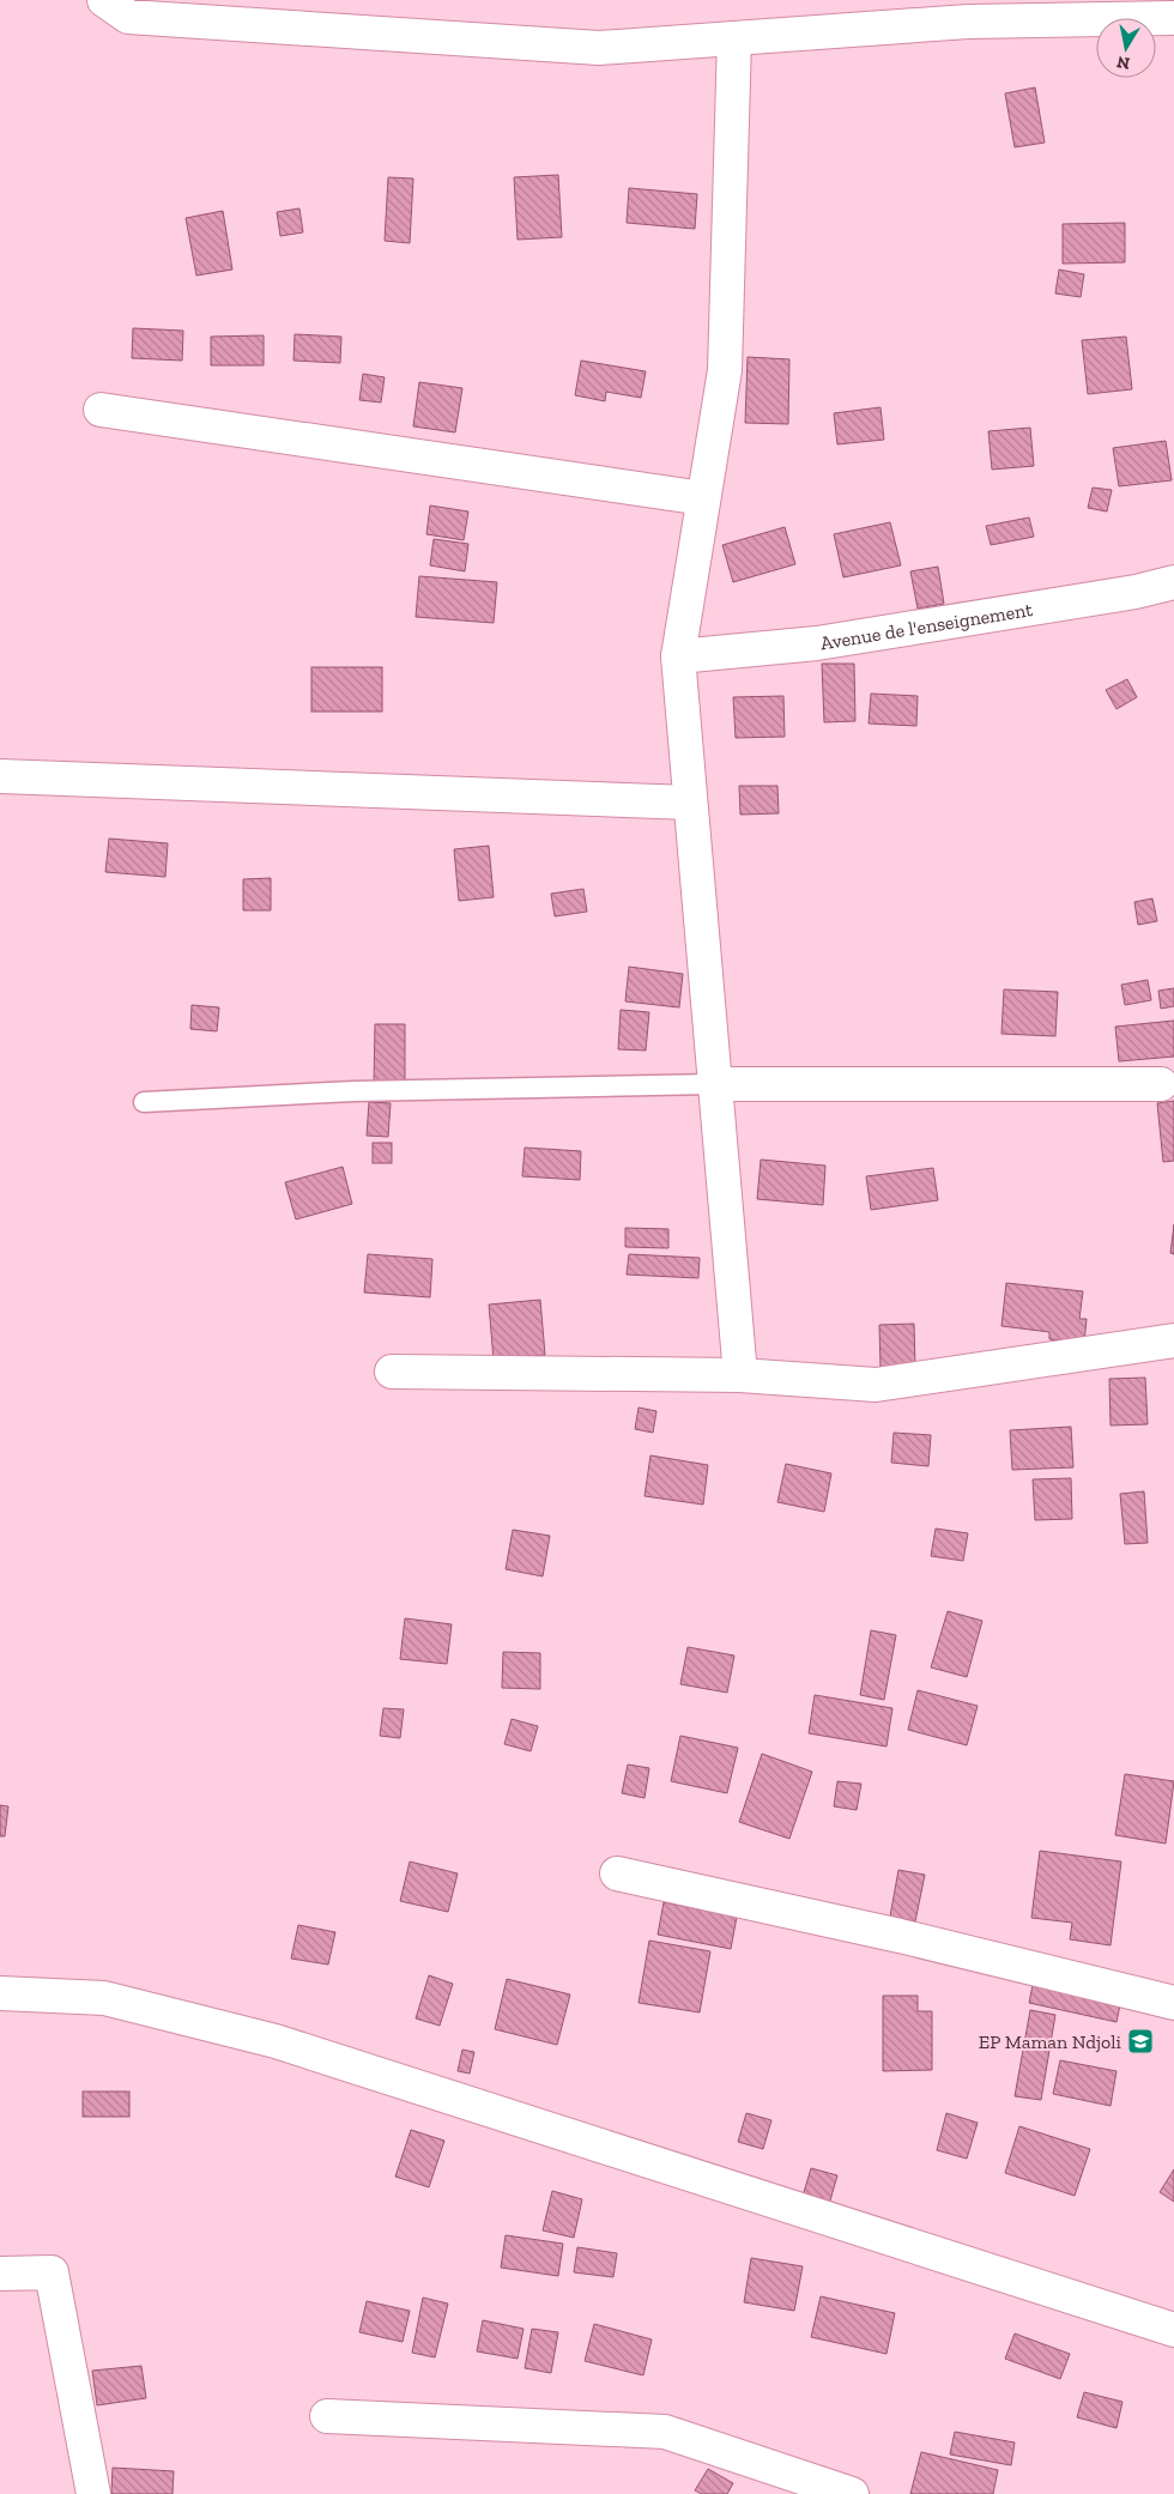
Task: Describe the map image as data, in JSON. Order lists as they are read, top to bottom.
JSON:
{
  "streets": {
    "street": ["Avenue de l'enseignement"]
  },
  "places": {
    "school or university": ["EP Maman Ndjoli"]
  },
  "north": "bottom"
}
